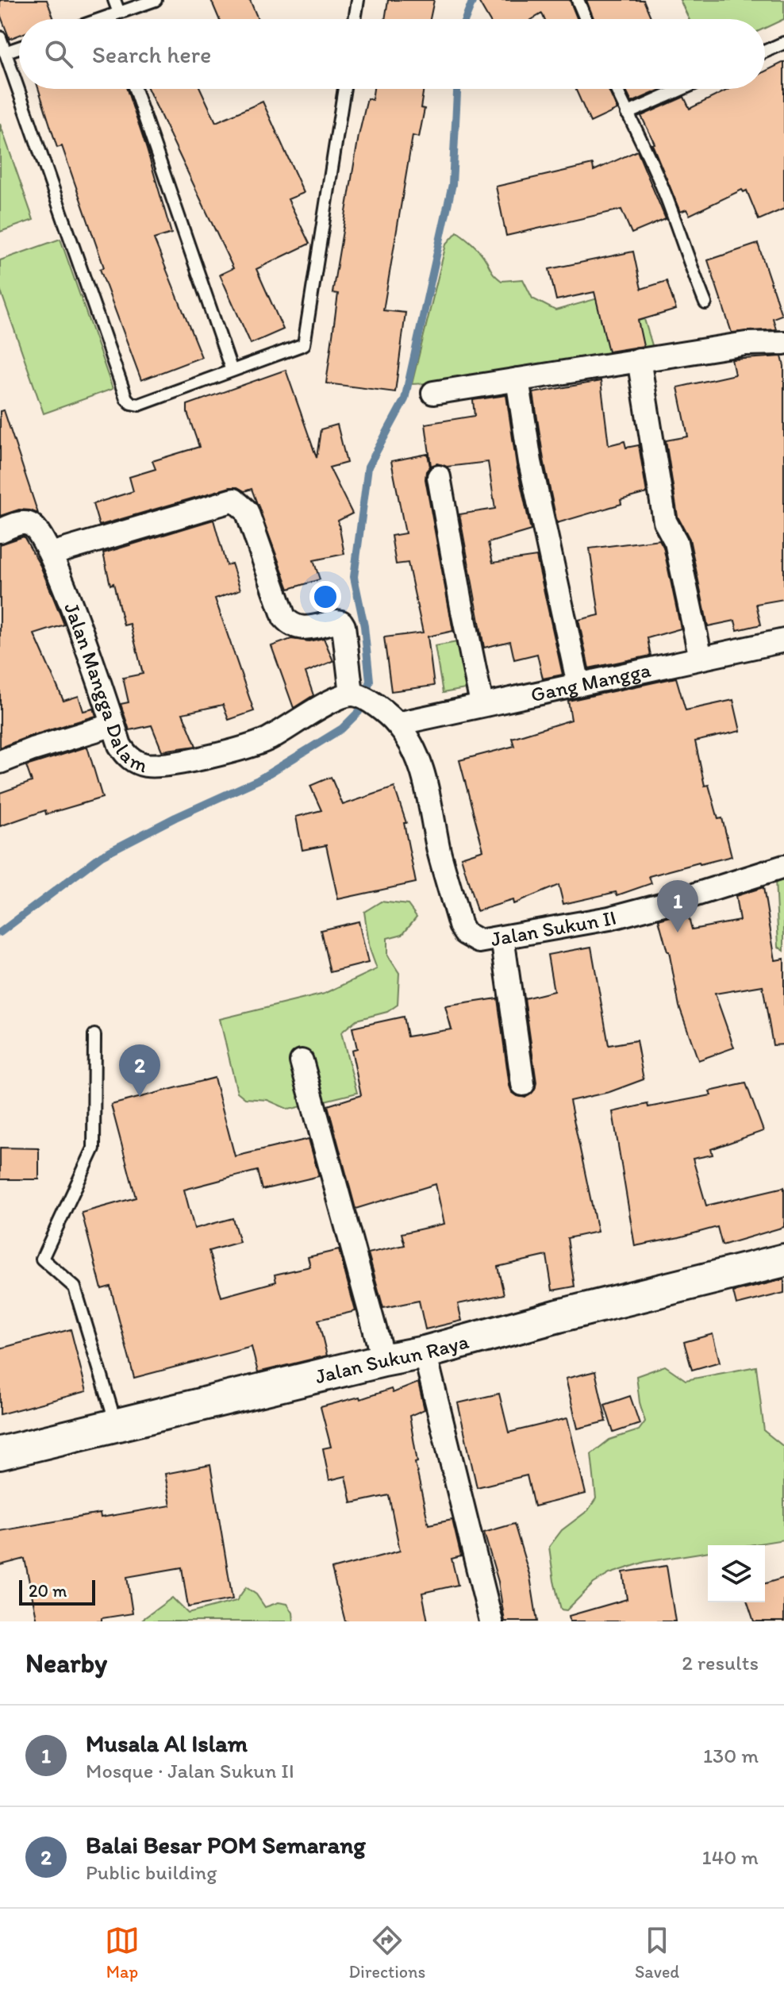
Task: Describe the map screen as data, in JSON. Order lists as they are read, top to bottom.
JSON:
{
  "streets": {
    "street": [
      "Jalan Mangga Dalam",
      "Gang Mangga",
      "Jalan Sukun II",
      "Jalan Sukun Raya"
    ]
  },
  "crossings": [
    ["Gang Mangga", "Jalan Sukun II"]
  ],
  "scale_bar": "20 m",
  "page": {
    "search": "Search here",
    "pins": ["1", "2"],
    "scale": "20 m",
    "heading": ["Nearby", "2 results"],
    "list": [
      {
        "mark": "1",
        "name": "Musala Al Islam",
        "note": "Mosque · Jalan Sukun II",
        "value": "130 m"
      },
      {
        "mark": "2",
        "name": "Balai Besar POM Semarang",
        "note": "Public building",
        "value": "140 m"
      }
    ],
    "nav": ["Map", "Directions", "Saved"]
  }
}
